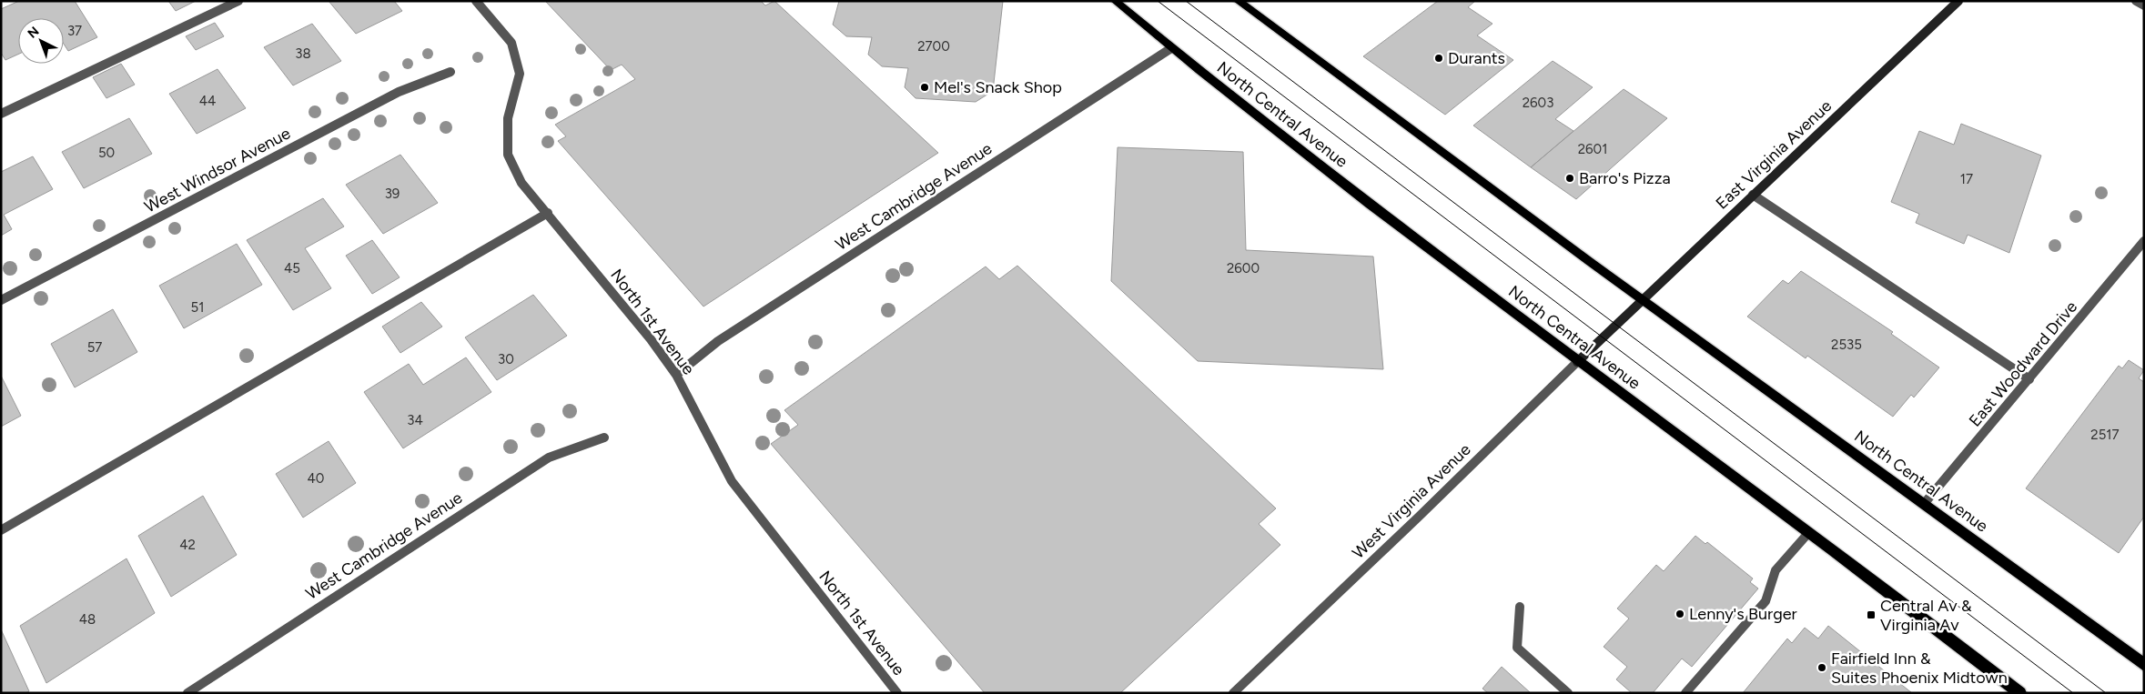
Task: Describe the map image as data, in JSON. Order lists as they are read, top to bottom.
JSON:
{
  "streets": {
    "main road": ["North Central Avenue"],
    "street": [
      "East Virginia Avenue",
      "West Windsor Avenue",
      "West Cambridge Avenue",
      "North 1st Avenue",
      "East Woodward Drive",
      "West Virginia Avenue"
    ]
  },
  "crossings": [
    ["North Central Avenue", "East Virginia Avenue"],
    ["North Central Avenue", "West Cambridge Avenue"],
    ["North Central Avenue", "East Woodward Drive"],
    ["North Central Avenue", "West Virginia Avenue"],
    ["East Virginia Avenue", "West Virginia Avenue"],
    ["West Cambridge Avenue", "North 1st Avenue"]
  ],
  "places": {
    "other": [
      "Durants",
      "Mel's Snack Shop",
      "Barro's Pizza",
      "Lenny's Burger",
      "Fairfield Inn & Suites Phoenix Midtown"
    ],
    "transit": ["Central Av & Virginia Av"]
  },
  "house_numbers": [
    "37",
    "2700",
    "38",
    "44",
    "2603",
    "2601",
    "50",
    "17",
    "39",
    "45",
    "2600",
    "51",
    "2535",
    "57",
    "30",
    "34",
    "2517",
    "40",
    "42",
    "48"
  ],
  "north": "top left"
}
